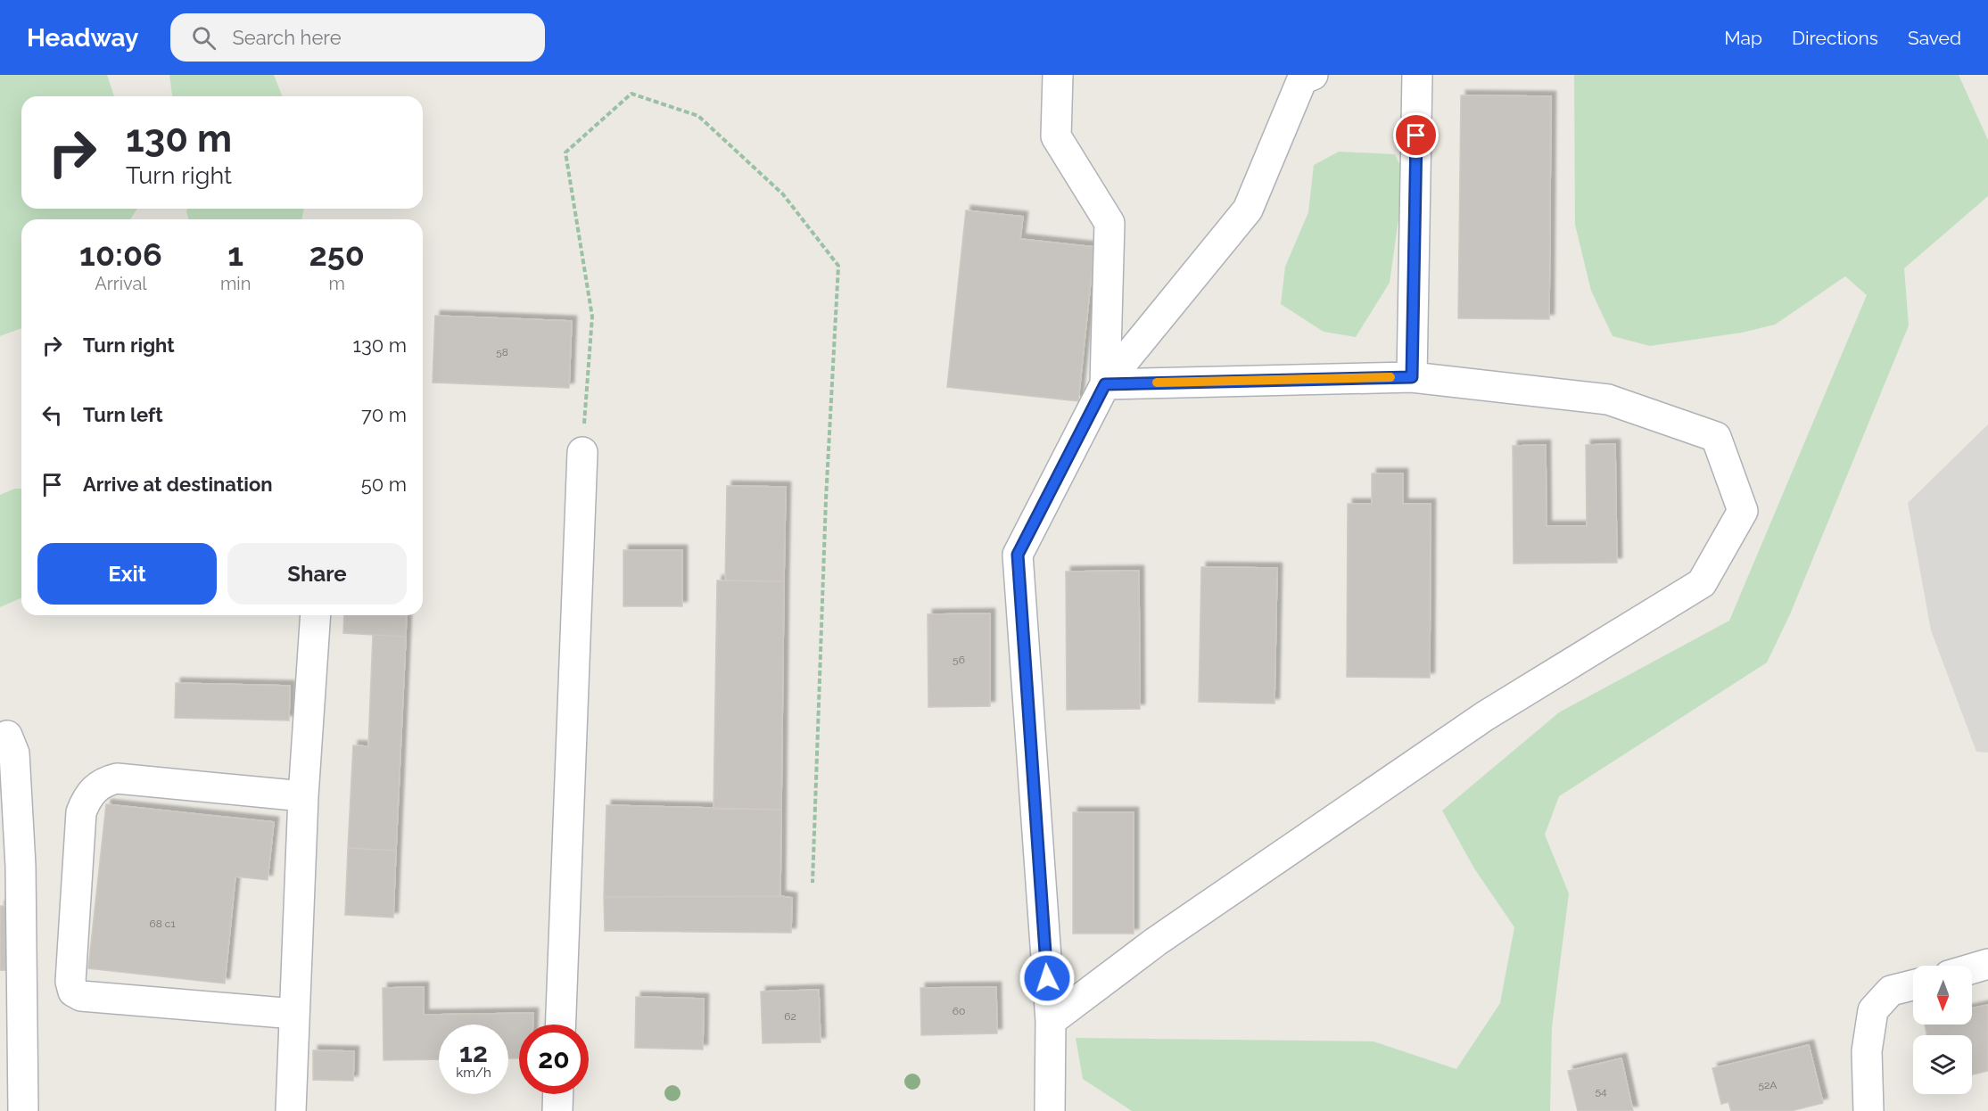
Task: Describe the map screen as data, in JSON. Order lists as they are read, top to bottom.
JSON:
{
  "house_numbers": [
    "58",
    "56",
    "68 c1",
    "60",
    "62",
    "52А",
    "54"
  ],
  "north": "bottom",
  "page": {
    "header": "Headway",
    "search": "Search here",
    "nav": ["Map", "Directions", "Saved"],
    "turn": ["130 m", "Turn right"],
    "eta": [
      "10:06",
      "Arrival",
      "1",
      "min",
      "250",
      "m"
    ],
    "list": [
      {
        "name": "Turn right",
        "value": "130 m"
      },
      {
        "name": "Turn left",
        "value": "70 m"
      },
      {
        "name": "Arrive at destination",
        "value": "50 m"
      }
    ],
    "buttons": ["Exit", "Share"],
    "speed": "12 km/h",
    "limit": "20"
  }
}
